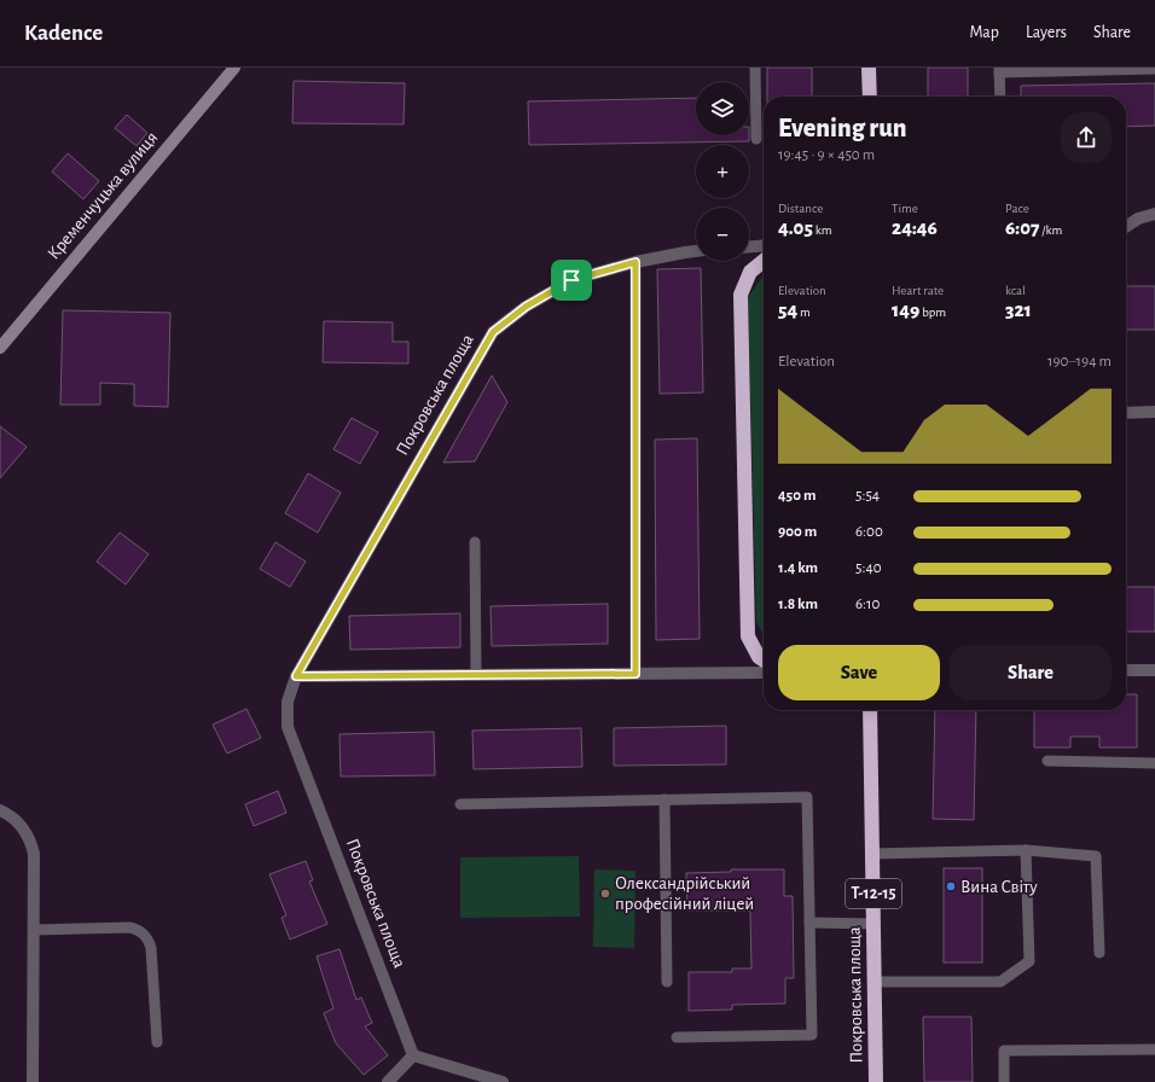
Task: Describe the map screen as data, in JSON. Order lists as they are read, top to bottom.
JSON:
{
  "streets": {
    "highway": ["Покровська площа", "Т-12-15"],
    "street": ["Кременчуцька вулиця"]
  },
  "places": ["Вина Світу", "Олександрійський професійний ліцей"],
  "page": {
    "header": "Kadence",
    "nav": ["Map", "Layers", "Share"],
    "map_buttons": ["+", "−"],
    "heading": ["Evening run", "19:45 · 9 × 450 m"],
    "stats": [
      ["Distance", "4.05 km"],
      ["Time", "24:46"],
      ["Pace", "6:07 /km"],
      ["Elevation", "54 m"],
      ["Heart rate", "149 bpm"],
      ["kcal", "321"]
    ],
    "chart": ["Elevation", "190–194 m"],
    "list": [
      {
        "name": "450 m",
        "note": "5:54"
      },
      {
        "name": "900 m",
        "note": "6:00"
      },
      {
        "name": "1.4 km",
        "note": "5:40"
      },
      {
        "name": "1.8 km",
        "note": "6:10"
      }
    ],
    "buttons": ["Save", "Share"]
  }
}
